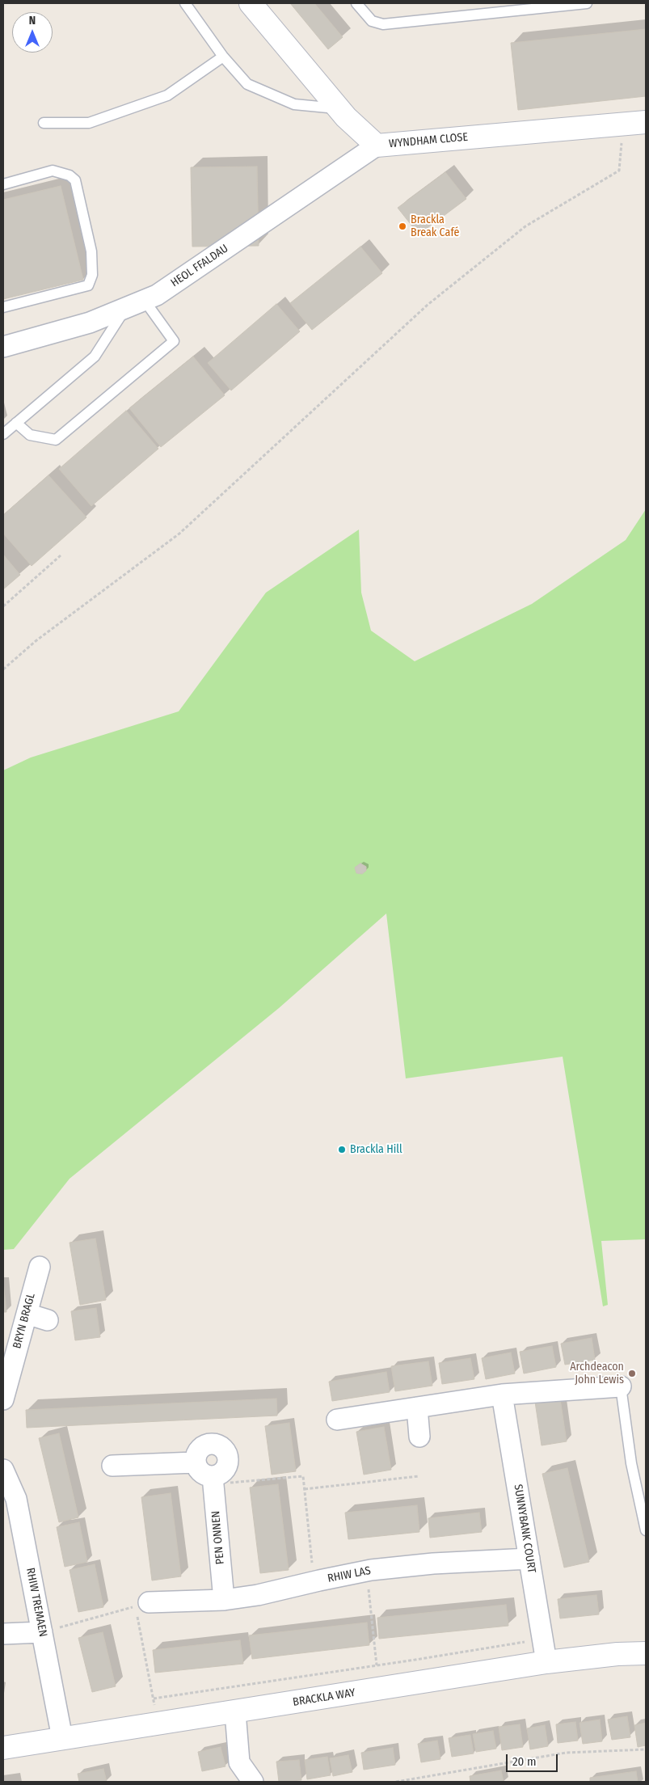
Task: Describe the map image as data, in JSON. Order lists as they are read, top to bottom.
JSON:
{
  "streets": {
    "street": [
      "WYNDHAM CLOSE",
      "HEOL FFALDAU",
      "BRYN BRAGL",
      "SUNNYBANK COURT",
      "PEN ONNEN",
      "RHIW LAS",
      "RHIW TREMAEN",
      "BRACKLA WAY"
    ]
  },
  "crossings": [
    ["WYNDHAM CLOSE", "HEOL FFALDAU"],
    ["SUNNYBANK COURT", "RHIW LAS"],
    ["SUNNYBANK COURT", "BRACKLA WAY"],
    ["PEN ONNEN", "RHIW LAS"],
    ["RHIW TREMAEN", "BRACKLA WAY"]
  ],
  "places": ["Brackla Break Café", "Brackla Hill", "Archdeacon John Lewis"],
  "scale_bar": "20 m",
  "north": "top"
}
